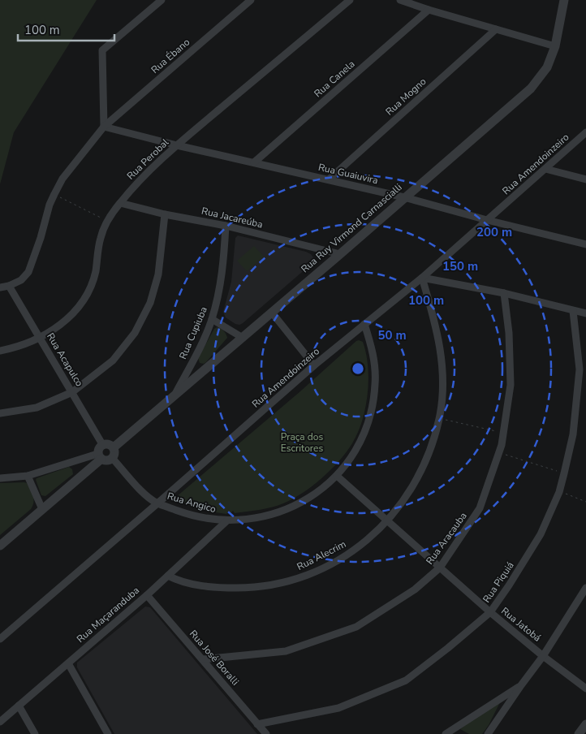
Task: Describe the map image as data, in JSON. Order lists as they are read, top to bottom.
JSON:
{
  "streets": {
    "street": [
      "Rua Ébano",
      "Rua Canela",
      "Rua Mogno",
      "Rua Perobal",
      "Rua Amendoinzeiro",
      "Rua Guaiuvira",
      "Rua Jacareúba",
      "Rua Ruy Virmond Carnascialli",
      "Rua Cupiuba",
      "Rua Acapulco",
      "Rua Angico",
      "Rua Aracauba",
      "Rua Alecrim",
      "Rua Piquiá",
      "Rua Maçaranduba",
      "Rua Jatobá",
      "Rua José Boralli"
    ]
  },
  "crossings": [
    ["Rua Ébano", "Rua Guaiuvira"],
    ["Rua Ébano", "Rua Acapulco"],
    ["Rua Canela", "Rua Guaiuvira"],
    ["Rua Mogno", "Rua Guaiuvira"],
    ["Rua Perobal", "Rua Guaiuvira"],
    ["Rua Perobal", "Rua Jacareúba"],
    ["Rua Perobal", "Rua Acapulco"],
    ["Rua Amendoinzeiro", "Rua Guaiuvira"],
    ["Rua Amendoinzeiro", "Rua Angico"],
    ["Rua Amendoinzeiro", "Rua Alecrim"],
    ["Rua Guaiuvira", "Rua Ruy Virmond Carnascialli"],
    ["Rua Jacareúba", "Rua Ruy Virmond Carnascialli"],
    ["Rua Jacareúba", "Rua Cupiuba"],
    ["Rua Ruy Virmond Carnascialli", "Rua Cupiuba"],
    ["Rua Ruy Virmond Carnascialli", "Rua Acapulco"],
    ["Rua Angico", "Rua Maçaranduba"],
    ["Rua Angico", "Rua Jatobá"],
    ["Rua Aracauba", "Rua Jatobá"],
    ["Rua Aracauba", "Rua José Boralli"],
    ["Rua Alecrim", "Rua Maçaranduba"],
    ["Rua Alecrim", "Rua Jatobá"],
    ["Rua Piquiá", "Rua Jatobá"],
    ["Rua Piquiá", "Rua José Boralli"],
    ["Rua Maçaranduba", "Rua José Boralli"]
  ],
  "parks": ["Praça dos Escritores"],
  "scale_bar": "100 m",
  "rings": [
    "200 m",
    "150 m",
    "100 m",
    "50 m"
  ]
}
